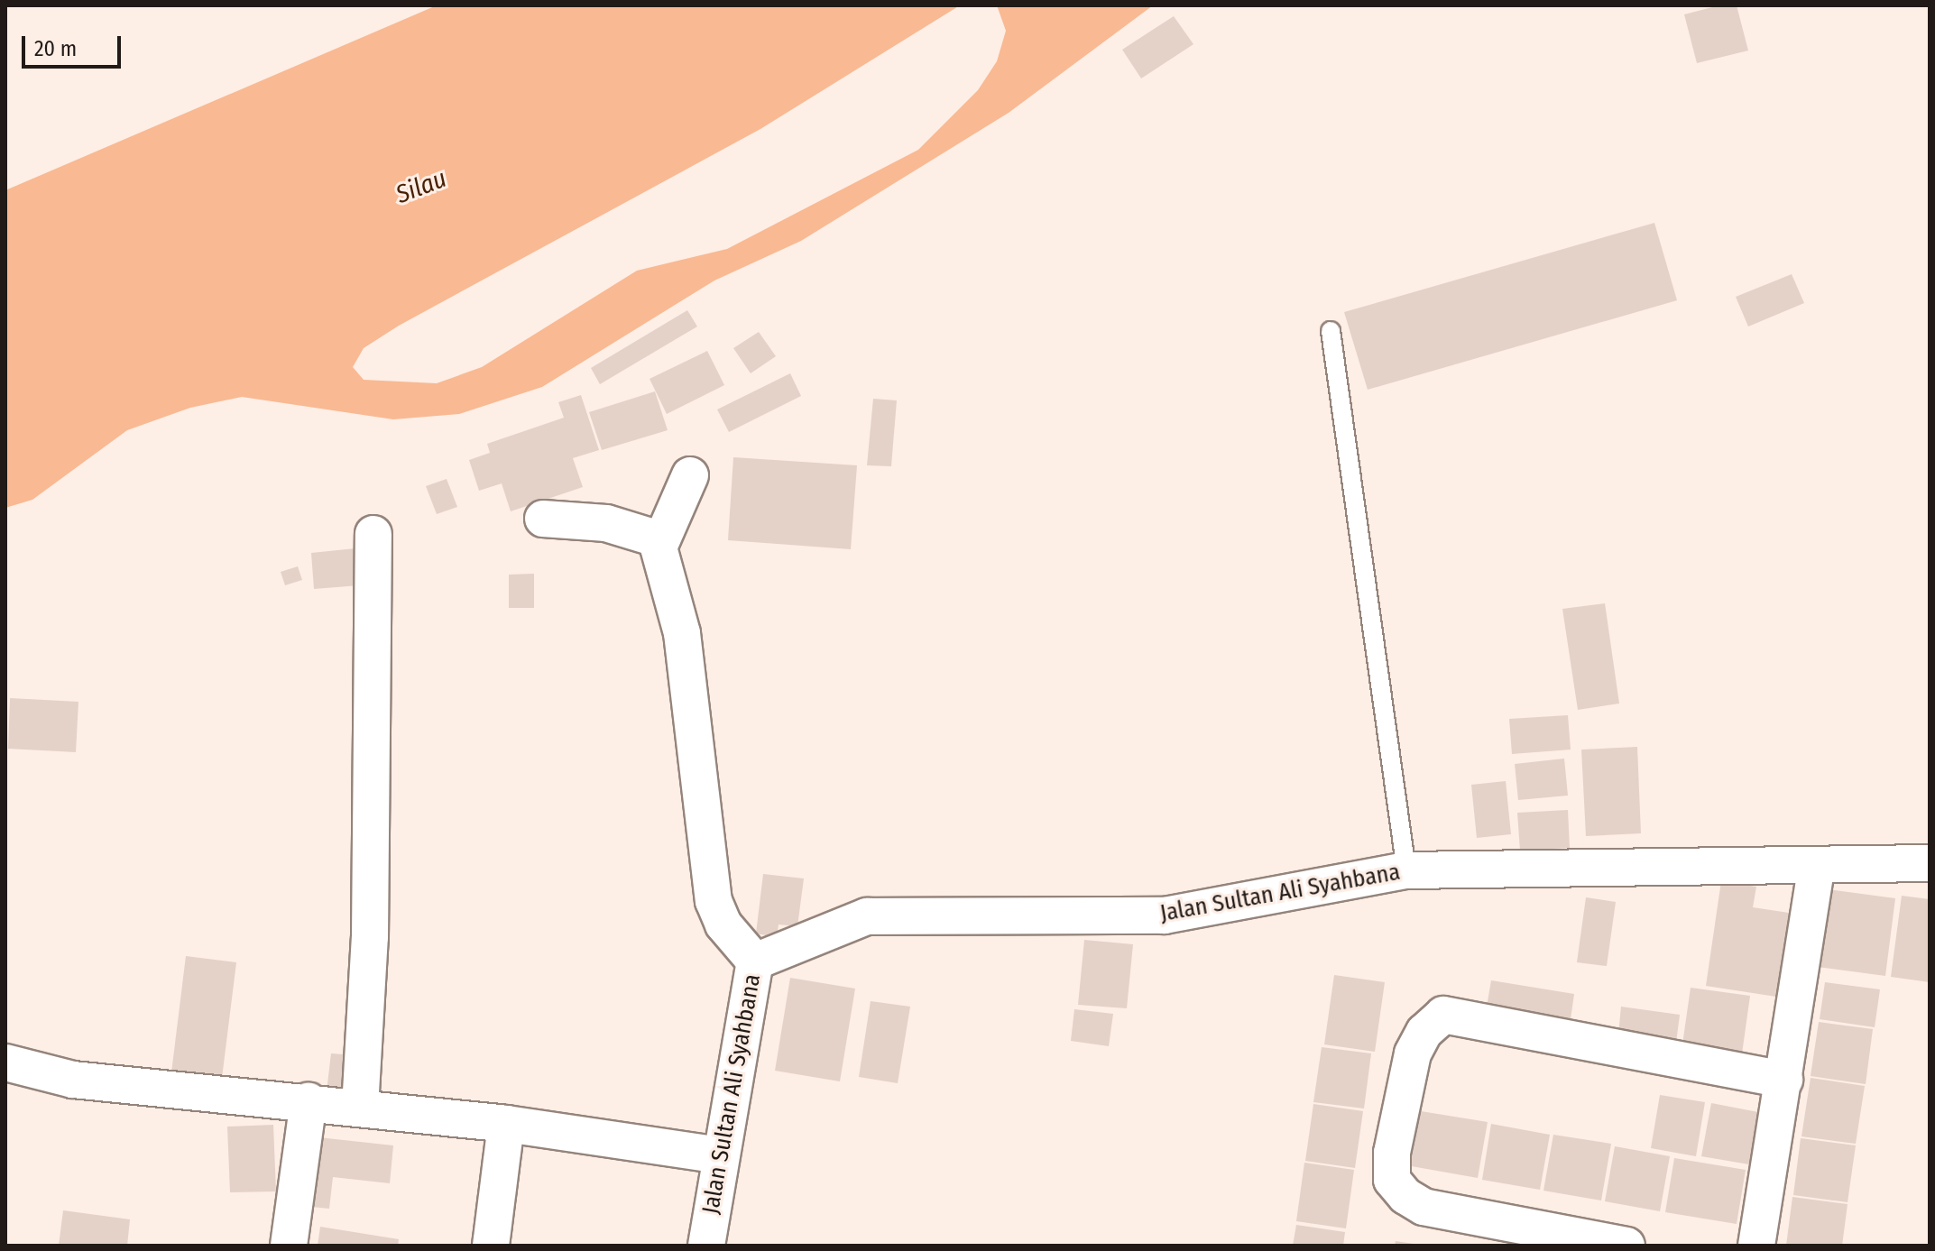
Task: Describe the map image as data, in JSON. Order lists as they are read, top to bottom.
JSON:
{
  "streets": {
    "street": ["Jalan Sultan Ali Syahbana"]
  },
  "water": ["Silau"],
  "scale_bar": "20 m"
}
